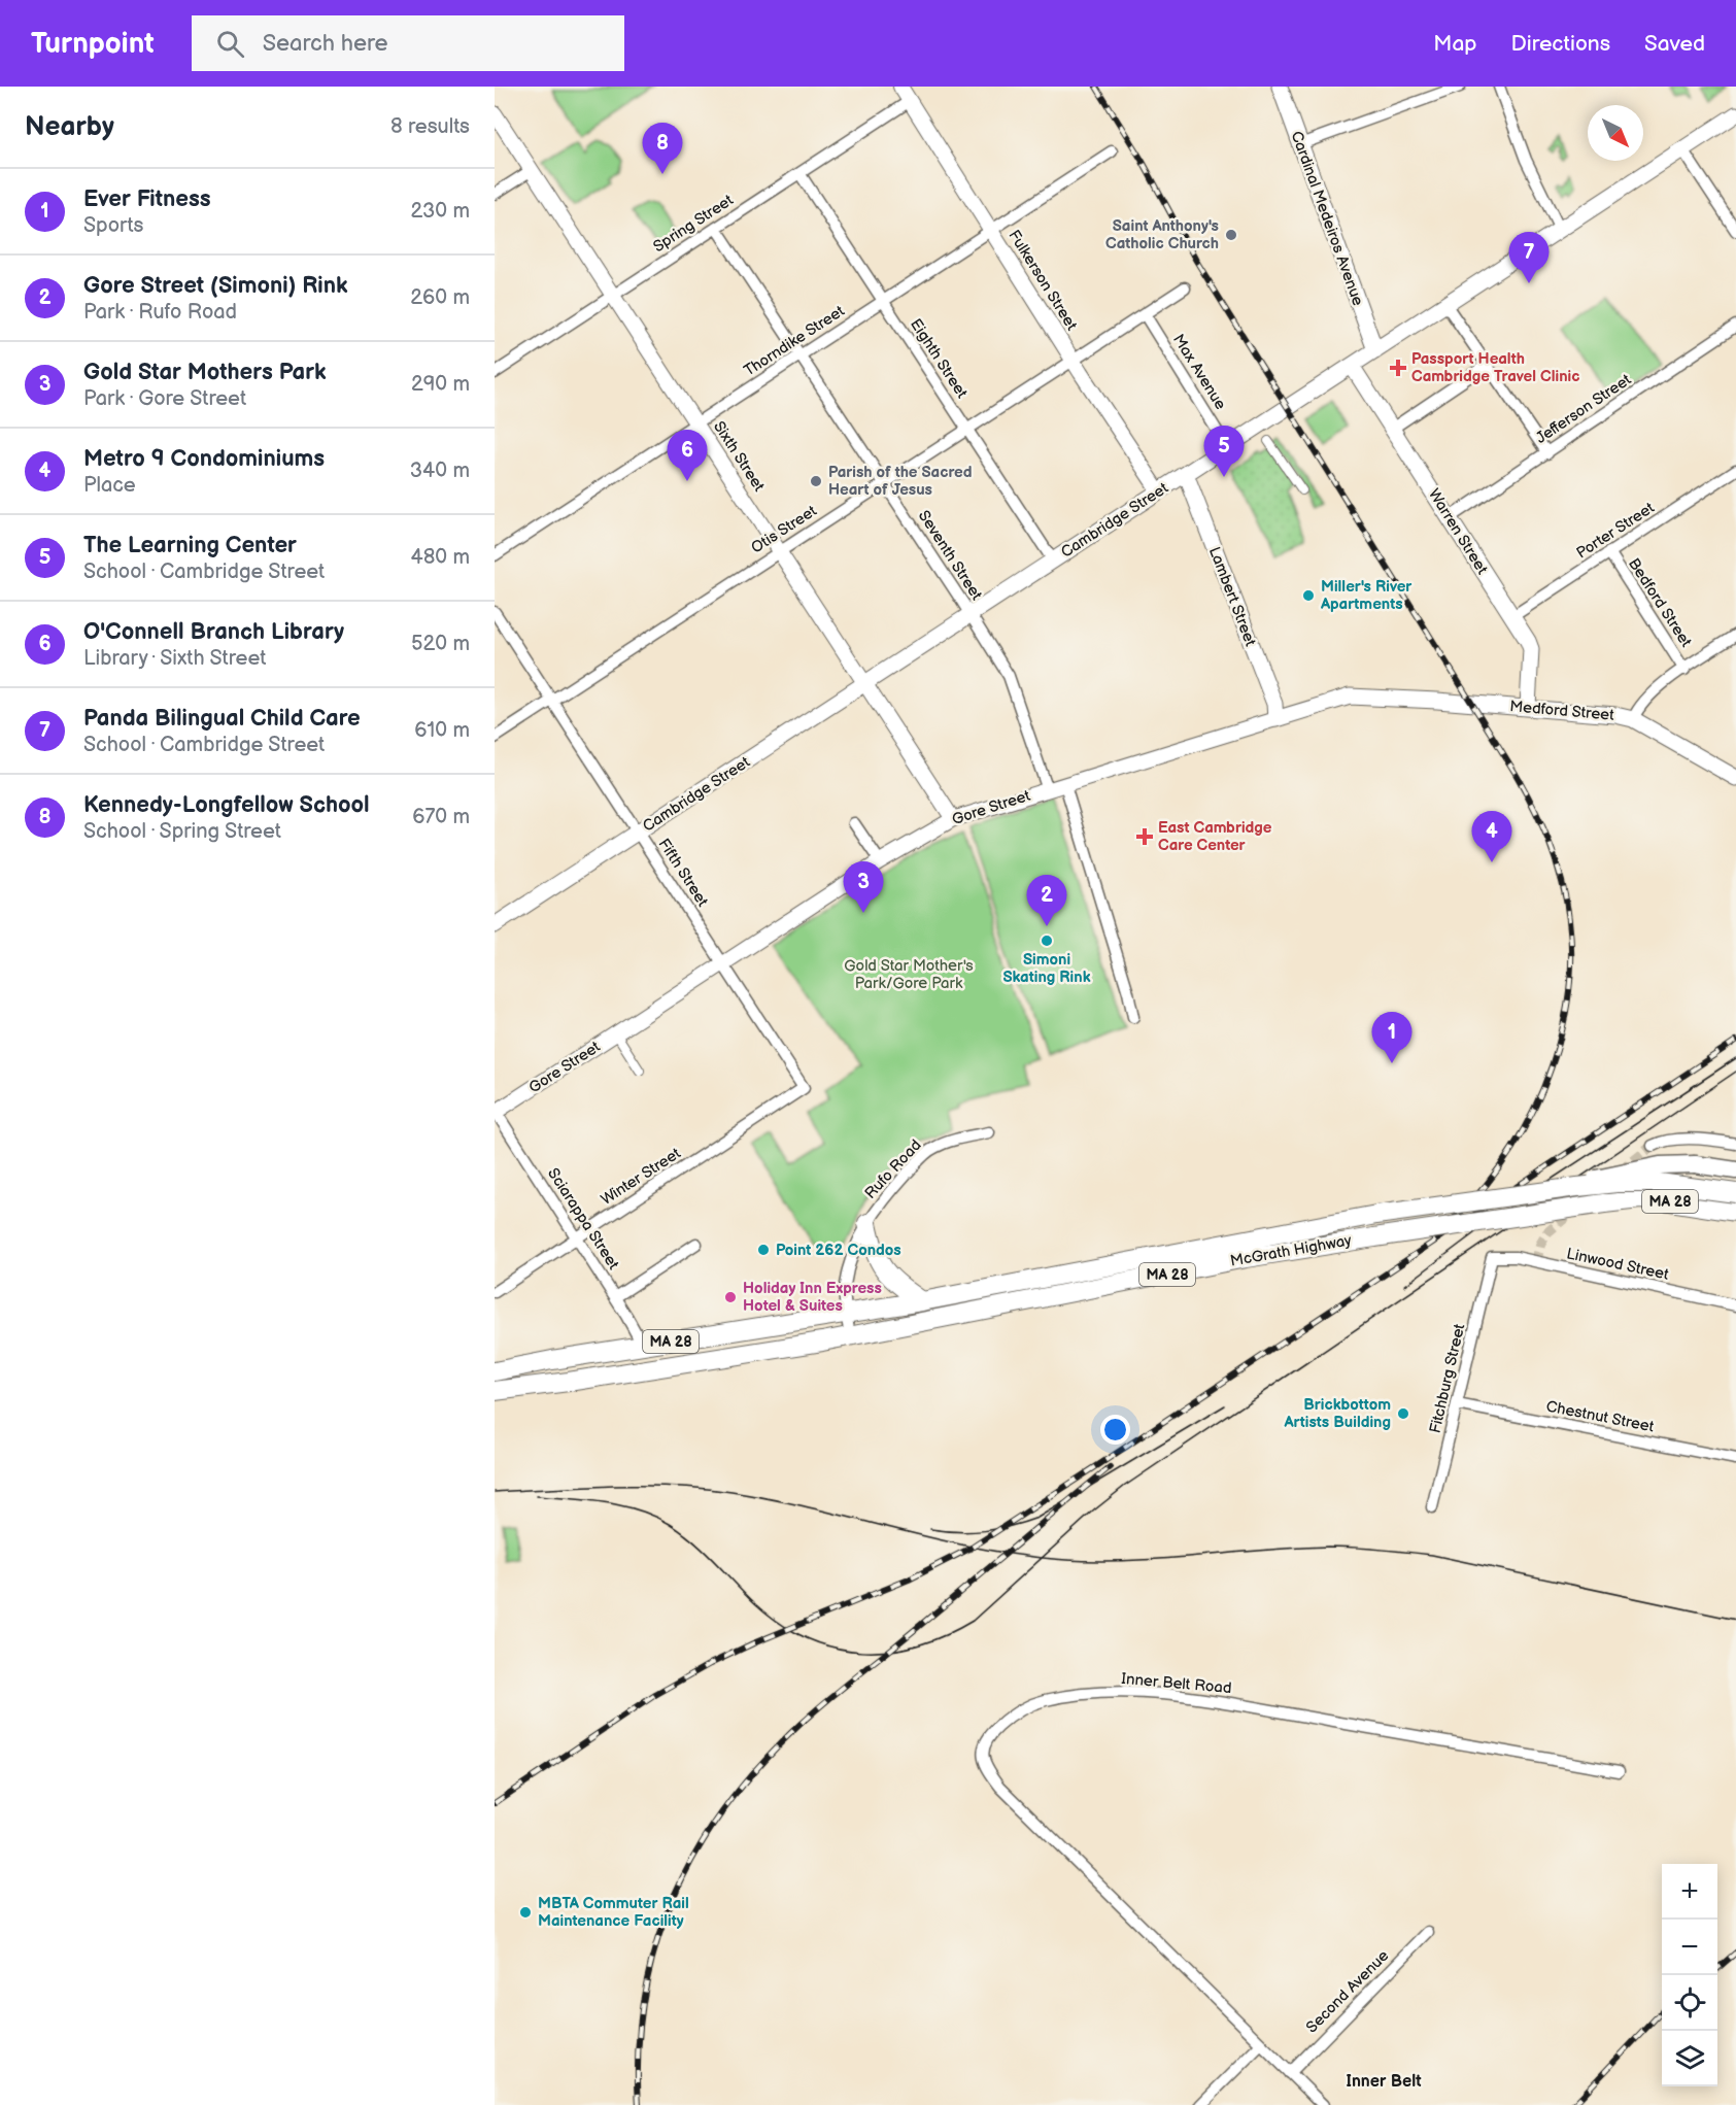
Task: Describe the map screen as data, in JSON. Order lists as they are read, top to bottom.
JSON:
{
  "streets": {
    "highway": ["MA 28", "McGrath Highway"],
    "main road": [
      "Cardinal Medeiros Avenue",
      "Cambridge Street",
      "Warren Street",
      "Lambert Street",
      "Medford Street",
      "Gore Street"
    ],
    "street": [
      "Spring Street",
      "Fulkerson Street",
      "Thorndike Street",
      "Eighth Street",
      "Max Avenue",
      "Jefferson Street",
      "Sixth Street",
      "Otis Street",
      "Porter Street",
      "Seventh Street",
      "Bedford Street",
      "Fifth Street",
      "Rufo Road",
      "Winter Street",
      "Sciarappa Street",
      "Linwood Street",
      "Fitchburg Street",
      "Chestnut Street",
      "Inner Belt Road",
      "Second Avenue"
    ]
  },
  "crossings": [
    ["Cardinal Medeiros Avenue", "Cambridge Street"],
    ["Spring Street", "Fulkerson Street"],
    ["Spring Street", "Eighth Street"],
    ["Spring Street", "Sixth Street"],
    ["Spring Street", "Seventh Street"],
    ["Fulkerson Street", "Thorndike Street"],
    ["Fulkerson Street", "Cambridge Street"],
    ["Fulkerson Street", "Otis Street"],
    ["Thorndike Street", "Eighth Street"],
    ["Thorndike Street", "Sixth Street"],
    ["Thorndike Street", "Seventh Street"],
    ["Eighth Street", "Cambridge Street"],
    ["Eighth Street", "Otis Street"],
    ["Max Avenue", "Cambridge Street"],
    ["Max Avenue", "Otis Street"],
    ["Jefferson Street", "Warren Street"],
    ["Sixth Street", "Cambridge Street"],
    ["Sixth Street", "Otis Street"],
    ["Sixth Street", "Gore Street"],
    ["Cambridge Street", "Warren Street"],
    ["Cambridge Street", "Seventh Street"],
    ["Cambridge Street", "Lambert Street"],
    ["Cambridge Street", "Fifth Street"],
    ["Otis Street", "Seventh Street"],
    ["Otis Street", "Fifth Street"],
    ["Porter Street", "Warren Street"],
    ["Porter Street", "Bedford Street"],
    ["Warren Street", "Medford Street"],
    ["Seventh Street", "Gore Street"],
    ["Lambert Street", "Gore Street"],
    ["Medford Street", "Gore Street"],
    ["Gore Street", "Fifth Street"],
    ["Gore Street", "Sciarappa Street"],
    ["Fifth Street", "Winter Street"],
    ["Rufo Road", "MA 28"],
    ["Rufo Road", "McGrath Highway"],
    ["Winter Street", "Sciarappa Street"],
    ["MA 28", "Sciarappa Street"],
    ["MA 28", "McGrath Highway"],
    ["Linwood Street", "Fitchburg Street"],
    ["Fitchburg Street", "Chestnut Street"],
    ["Inner Belt Road", "Second Avenue"]
  ],
  "districts": ["Inner Belt"],
  "parks": ["Gold Star Mother's Park/Gore Park"],
  "places": {
    "other": [
      "Saint Anthony's Catholic Church",
      "Parish of the Sacred Heart of Jesus",
      "Miller's River Apartments",
      "Simoni Skating Rink",
      "Point 262 Condos",
      "Holiday Inn Express Hotel & Suites",
      "Brickbottom Artists Building",
      "MBTA Commuter Rail Maintenance Facility"
    ],
    "health": ["Passport Health Cambridge Travel Clinic", "East Cambridge Care Center"]
  },
  "north": "bottom right",
  "page": {
    "header": "Turnpoint",
    "search": "Search here",
    "nav": ["Map", "Directions", "Saved"],
    "heading": ["Nearby", "8 results"],
    "pins": [
      "8",
      "7",
      "5",
      "6",
      "4",
      "3",
      "2",
      "1"
    ],
    "list": [
      {
        "mark": "1",
        "name": "Ever Fitness",
        "note": "Sports",
        "value": "230 m"
      },
      {
        "mark": "2",
        "name": "Gore Street (Simoni) Rink",
        "note": "Park · Rufo Road",
        "value": "260 m"
      },
      {
        "mark": "3",
        "name": "Gold Star Mothers Park",
        "note": "Park · Gore Street",
        "value": "290 m"
      },
      {
        "mark": "4",
        "name": "Metro 9 Condominiums",
        "note": "Place",
        "value": "340 m"
      },
      {
        "mark": "5",
        "name": "The Learning Center",
        "note": "School · Cambridge Street",
        "value": "480 m"
      },
      {
        "mark": "6",
        "name": "O'Connell Branch Library",
        "note": "Library · Sixth Street",
        "value": "520 m"
      },
      {
        "mark": "7",
        "name": "Panda Bilingual Child Care",
        "note": "School · Cambridge Street",
        "value": "610 m"
      },
      {
        "mark": "8",
        "name": "Kennedy-Longfellow School",
        "note": "School · Spring Street",
        "value": "670 m"
      }
    ],
    "map_buttons": ["+", "−"]
  }
}
